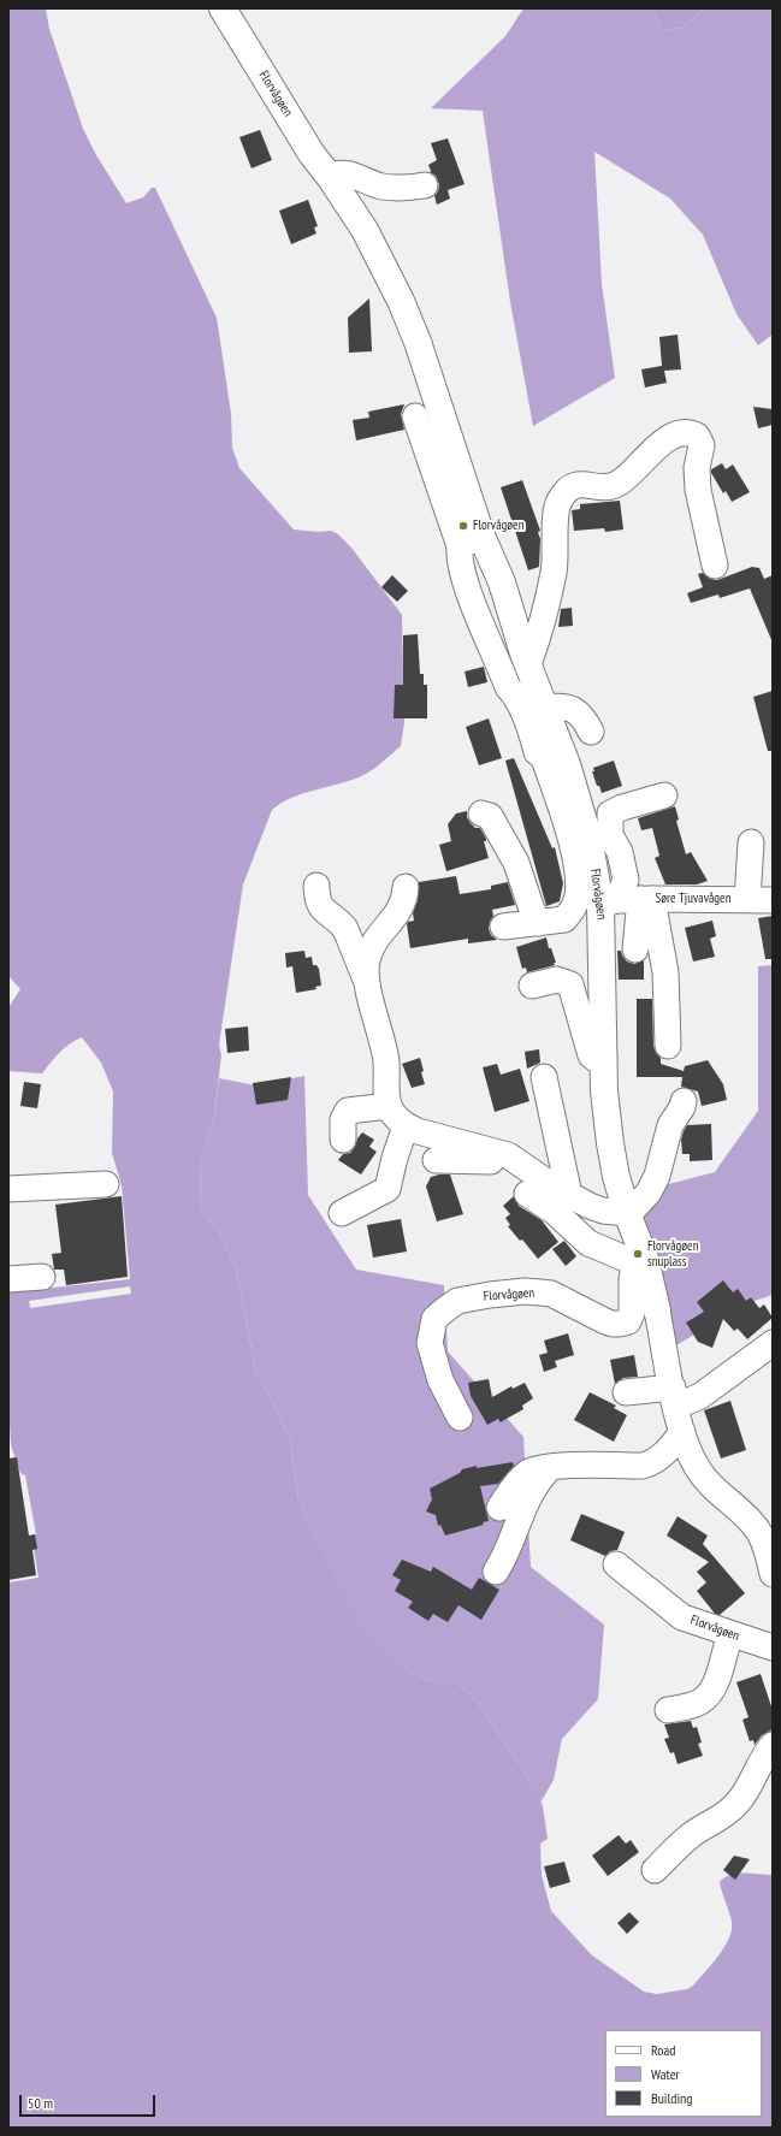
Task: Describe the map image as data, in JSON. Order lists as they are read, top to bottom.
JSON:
{
  "streets": {
    "main road": ["Florvågøen"],
    "street": ["Søre Tjuvavågen"]
  },
  "crossings": [
    ["Florvågøen", "Søre Tjuvavågen"]
  ],
  "places": ["Florvågøen", "Florvågøen snuplass"],
  "legend": ["Road", "Water", "Building"],
  "scale_bar": "50 m"
}
